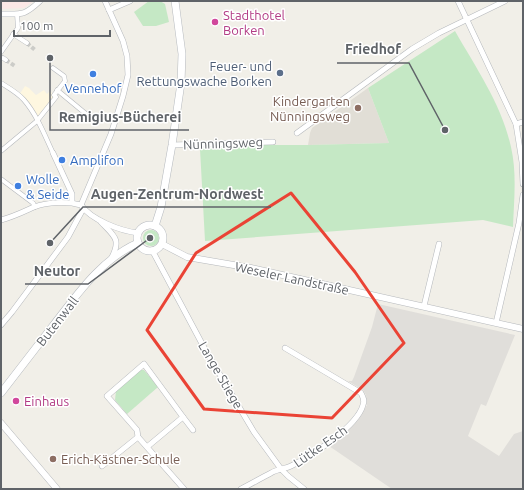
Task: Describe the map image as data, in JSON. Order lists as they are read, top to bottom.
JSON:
{
  "streets": {
    "main road": ["Butenwall"],
    "street": [
      "Nünningsweg",
      "Weseler Landstraße",
      "Lange Stiege",
      "Lütke Esch"
    ]
  },
  "crossings": [
    ["Weseler Landstraße", "Butenwall"],
    ["Weseler Landstraße", "Lange Stiege"],
    ["Butenwall", "Lange Stiege"],
    ["Lange Stiege", "Lütke Esch"]
  ],
  "places": [
    "Stadthotel Borken",
    "Remigius-Bücherei",
    "Feuer- und Rettungswache Borken",
    "Vennehof",
    "Kindergarten Nünningsweg",
    "Friedhof",
    "Amplifon",
    "Wolle & Seide",
    "Neutor",
    "Augen-Zentrum-Nordwest",
    "Einhaus",
    "Erich-Kästner-Schule"
  ],
  "scale_bar": "100 m"
}
